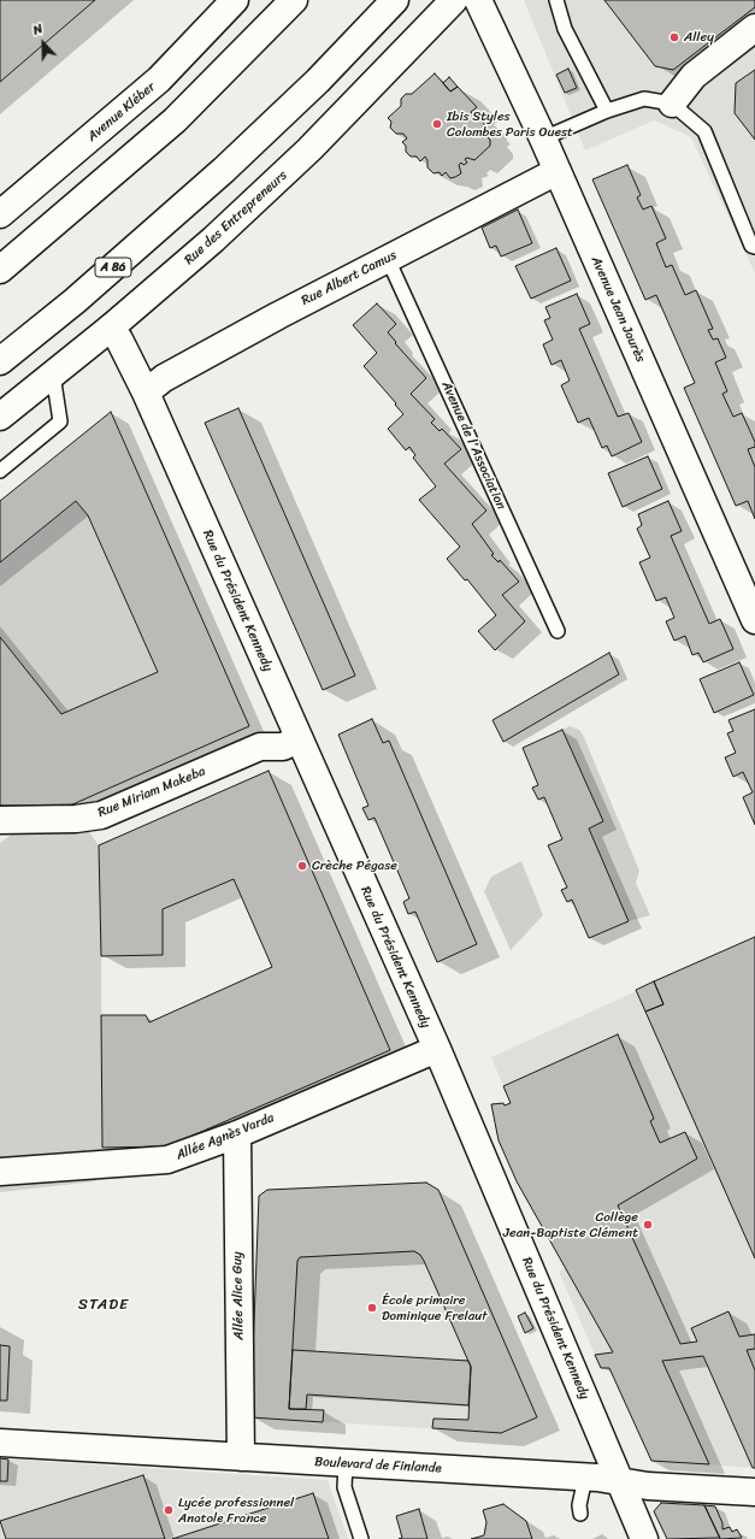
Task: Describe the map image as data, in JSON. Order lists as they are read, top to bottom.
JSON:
{
  "streets": {
    "main road": [
      "Avenue Kléber",
      "Rue des Entrepreneurs",
      "A 86",
      "Rue Albert Camus",
      "Avenue Jean Jaurès",
      "Rue du Président Kennedy",
      "Rue Miriam Makeba",
      "Allée Agnès Varda",
      "Allée Alice Guy",
      "Boulevard de Finlande"
    ],
    "lane": ["Avenue de l'Association"]
  },
  "crossings": [
    ["Rue des Entrepreneurs", "Rue du Président Kennedy"],
    ["Rue Albert Camus", "Avenue Jean Jaurès"],
    ["Rue Albert Camus", "Avenue de l'Association"],
    ["Rue Albert Camus", "Rue du Président Kennedy"],
    ["Rue du Président Kennedy", "Rue Miriam Makeba"],
    ["Rue du Président Kennedy", "Allée Agnès Varda"],
    ["Rue du Président Kennedy", "Boulevard de Finlande"],
    ["Allée Agnès Varda", "Allée Alice Guy"],
    ["Allée Alice Guy", "Boulevard de Finlande"]
  ],
  "districts": ["STADE"],
  "places": [
    "Alley",
    "Ibis Styles Colombes Paris Ouest",
    "Crèche Pégase",
    "Collège Jean-Baptiste Clément",
    "École primaire Dominique Frelaut",
    "Lycée professionnel Anatole France"
  ],
  "north": "top"
}
